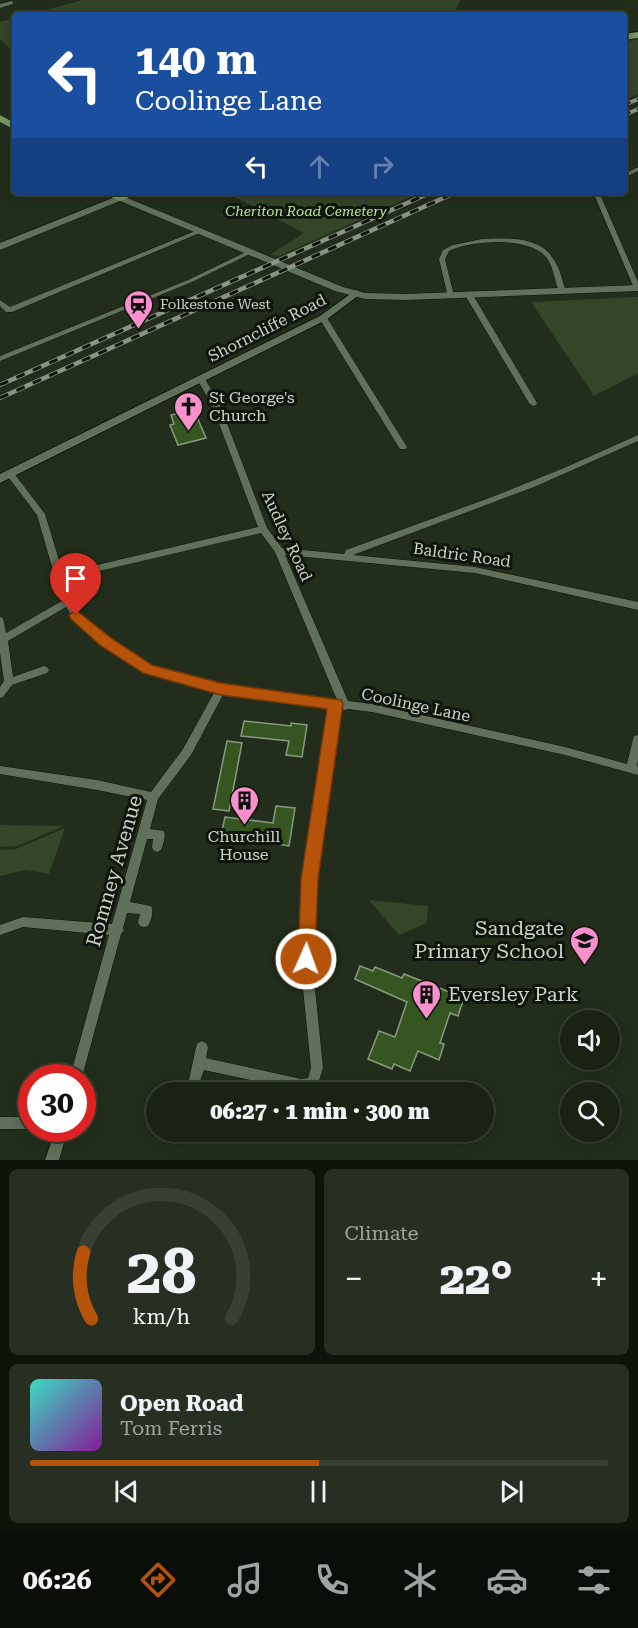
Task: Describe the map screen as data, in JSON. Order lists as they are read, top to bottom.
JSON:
{
  "streets": {
    "street": [
      "Shorncliffe Road",
      "Audley Road",
      "Baldric Road",
      "Coolinge Lane",
      "Romney Avenue"
    ]
  },
  "crossings": [
    ["Shorncliffe Road", "Audley Road"],
    ["Shorncliffe Road", "Coolinge Lane"],
    ["Audley Road", "Baldric Road"],
    ["Audley Road", "Coolinge Lane"],
    ["Coolinge Lane", "Romney Avenue"]
  ],
  "parks": ["Cheriton Road Cemetery"],
  "places": {
    "station": ["Folkestone West"],
    "church": ["St George's Church"],
    "building": ["Churchill House", "Eversley Park"],
    "school or university": ["Sandgate Primary School"]
  },
  "page": {
    "turn": ["140 m", "Coolinge Lane"],
    "limit": "30",
    "trip": "06:27 · 1 min · 300 m",
    "tile": "Climate",
    "heat": ["−", "22°", "+"],
    "song": ["Open Road", "Tom Ferris"],
    "tabs": "06:26",
    "gauge": ["28", "km/h"]
  }
}
